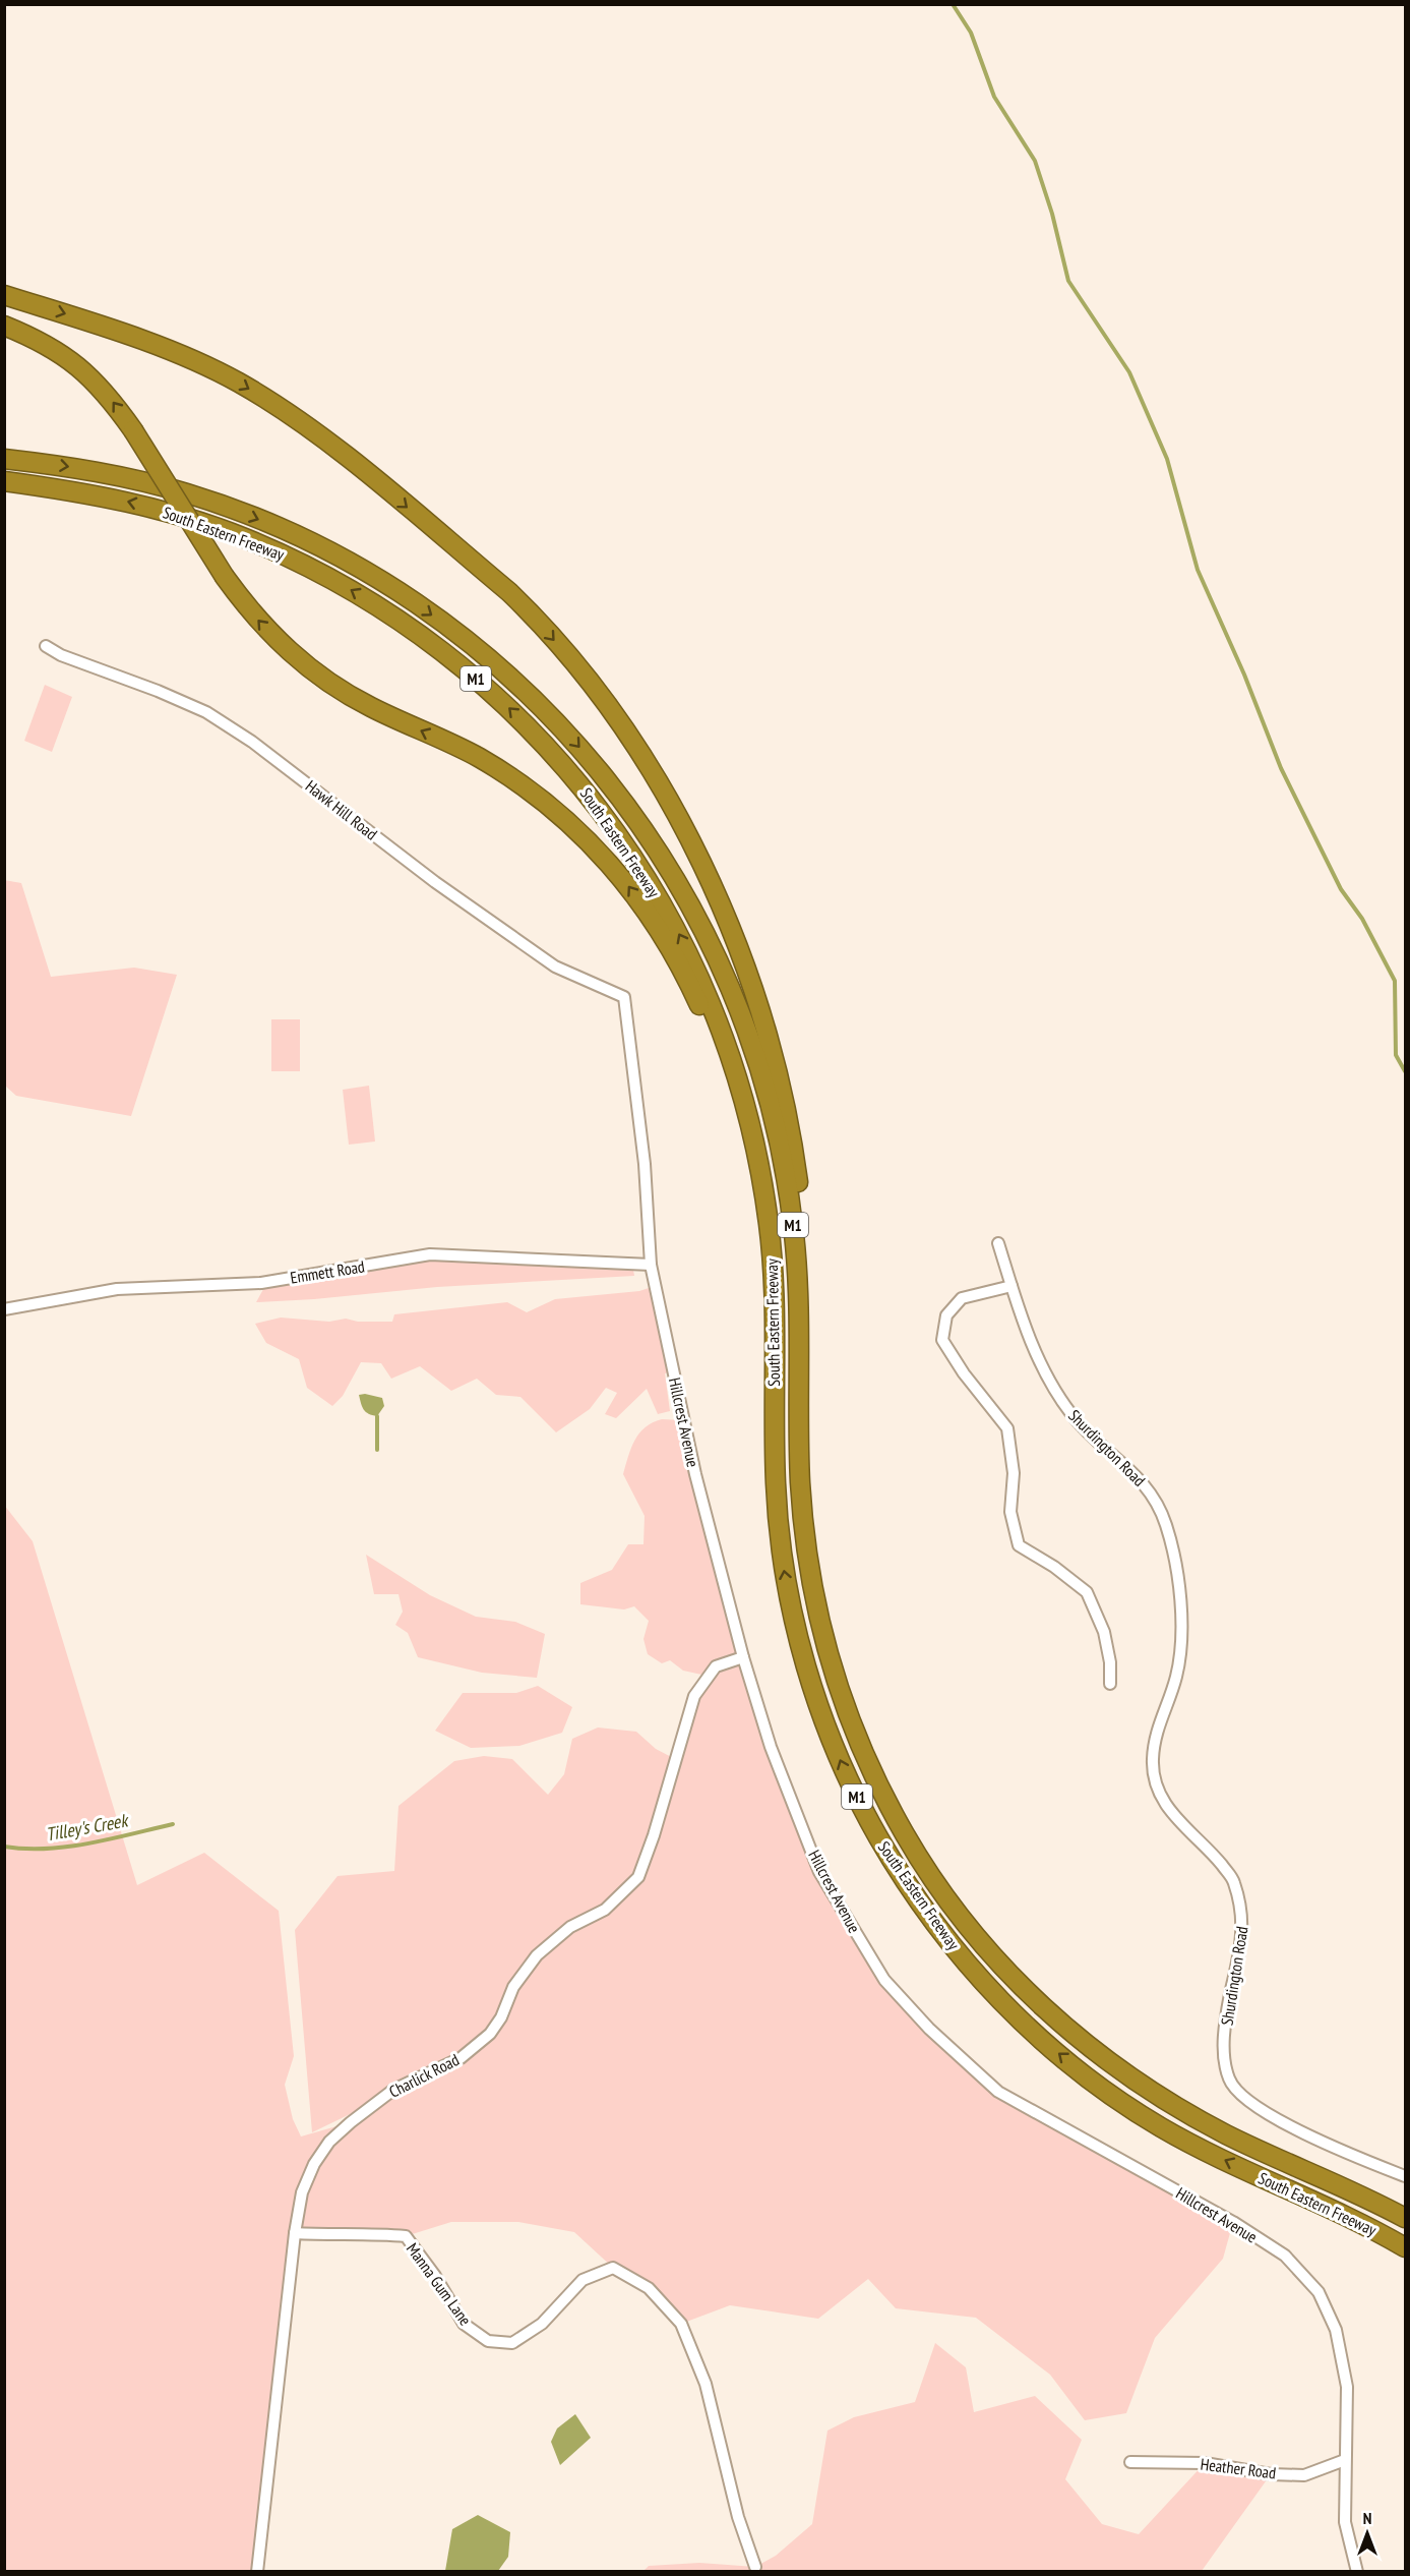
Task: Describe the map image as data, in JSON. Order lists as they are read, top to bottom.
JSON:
{
  "streets": {
    "highway": ["South Eastern Freeway", "M1"],
    "street": [
      "Hawk Hill Road",
      "Emmett Road",
      "Hillcrest Avenue",
      "Shurdington Road",
      "Charlick Road",
      "Manna Gum Lane",
      "Heather Road"
    ]
  },
  "crossings": [
    ["South Eastern Freeway", "M1"],
    ["Hawk Hill Road", "Hillcrest Avenue"],
    ["Emmett Road", "Hillcrest Avenue"],
    ["Hillcrest Avenue", "Charlick Road"],
    ["Hillcrest Avenue", "Heather Road"],
    ["Charlick Road", "Manna Gum Lane"]
  ],
  "water": ["Tilley's Creek"],
  "north": "top"
}
